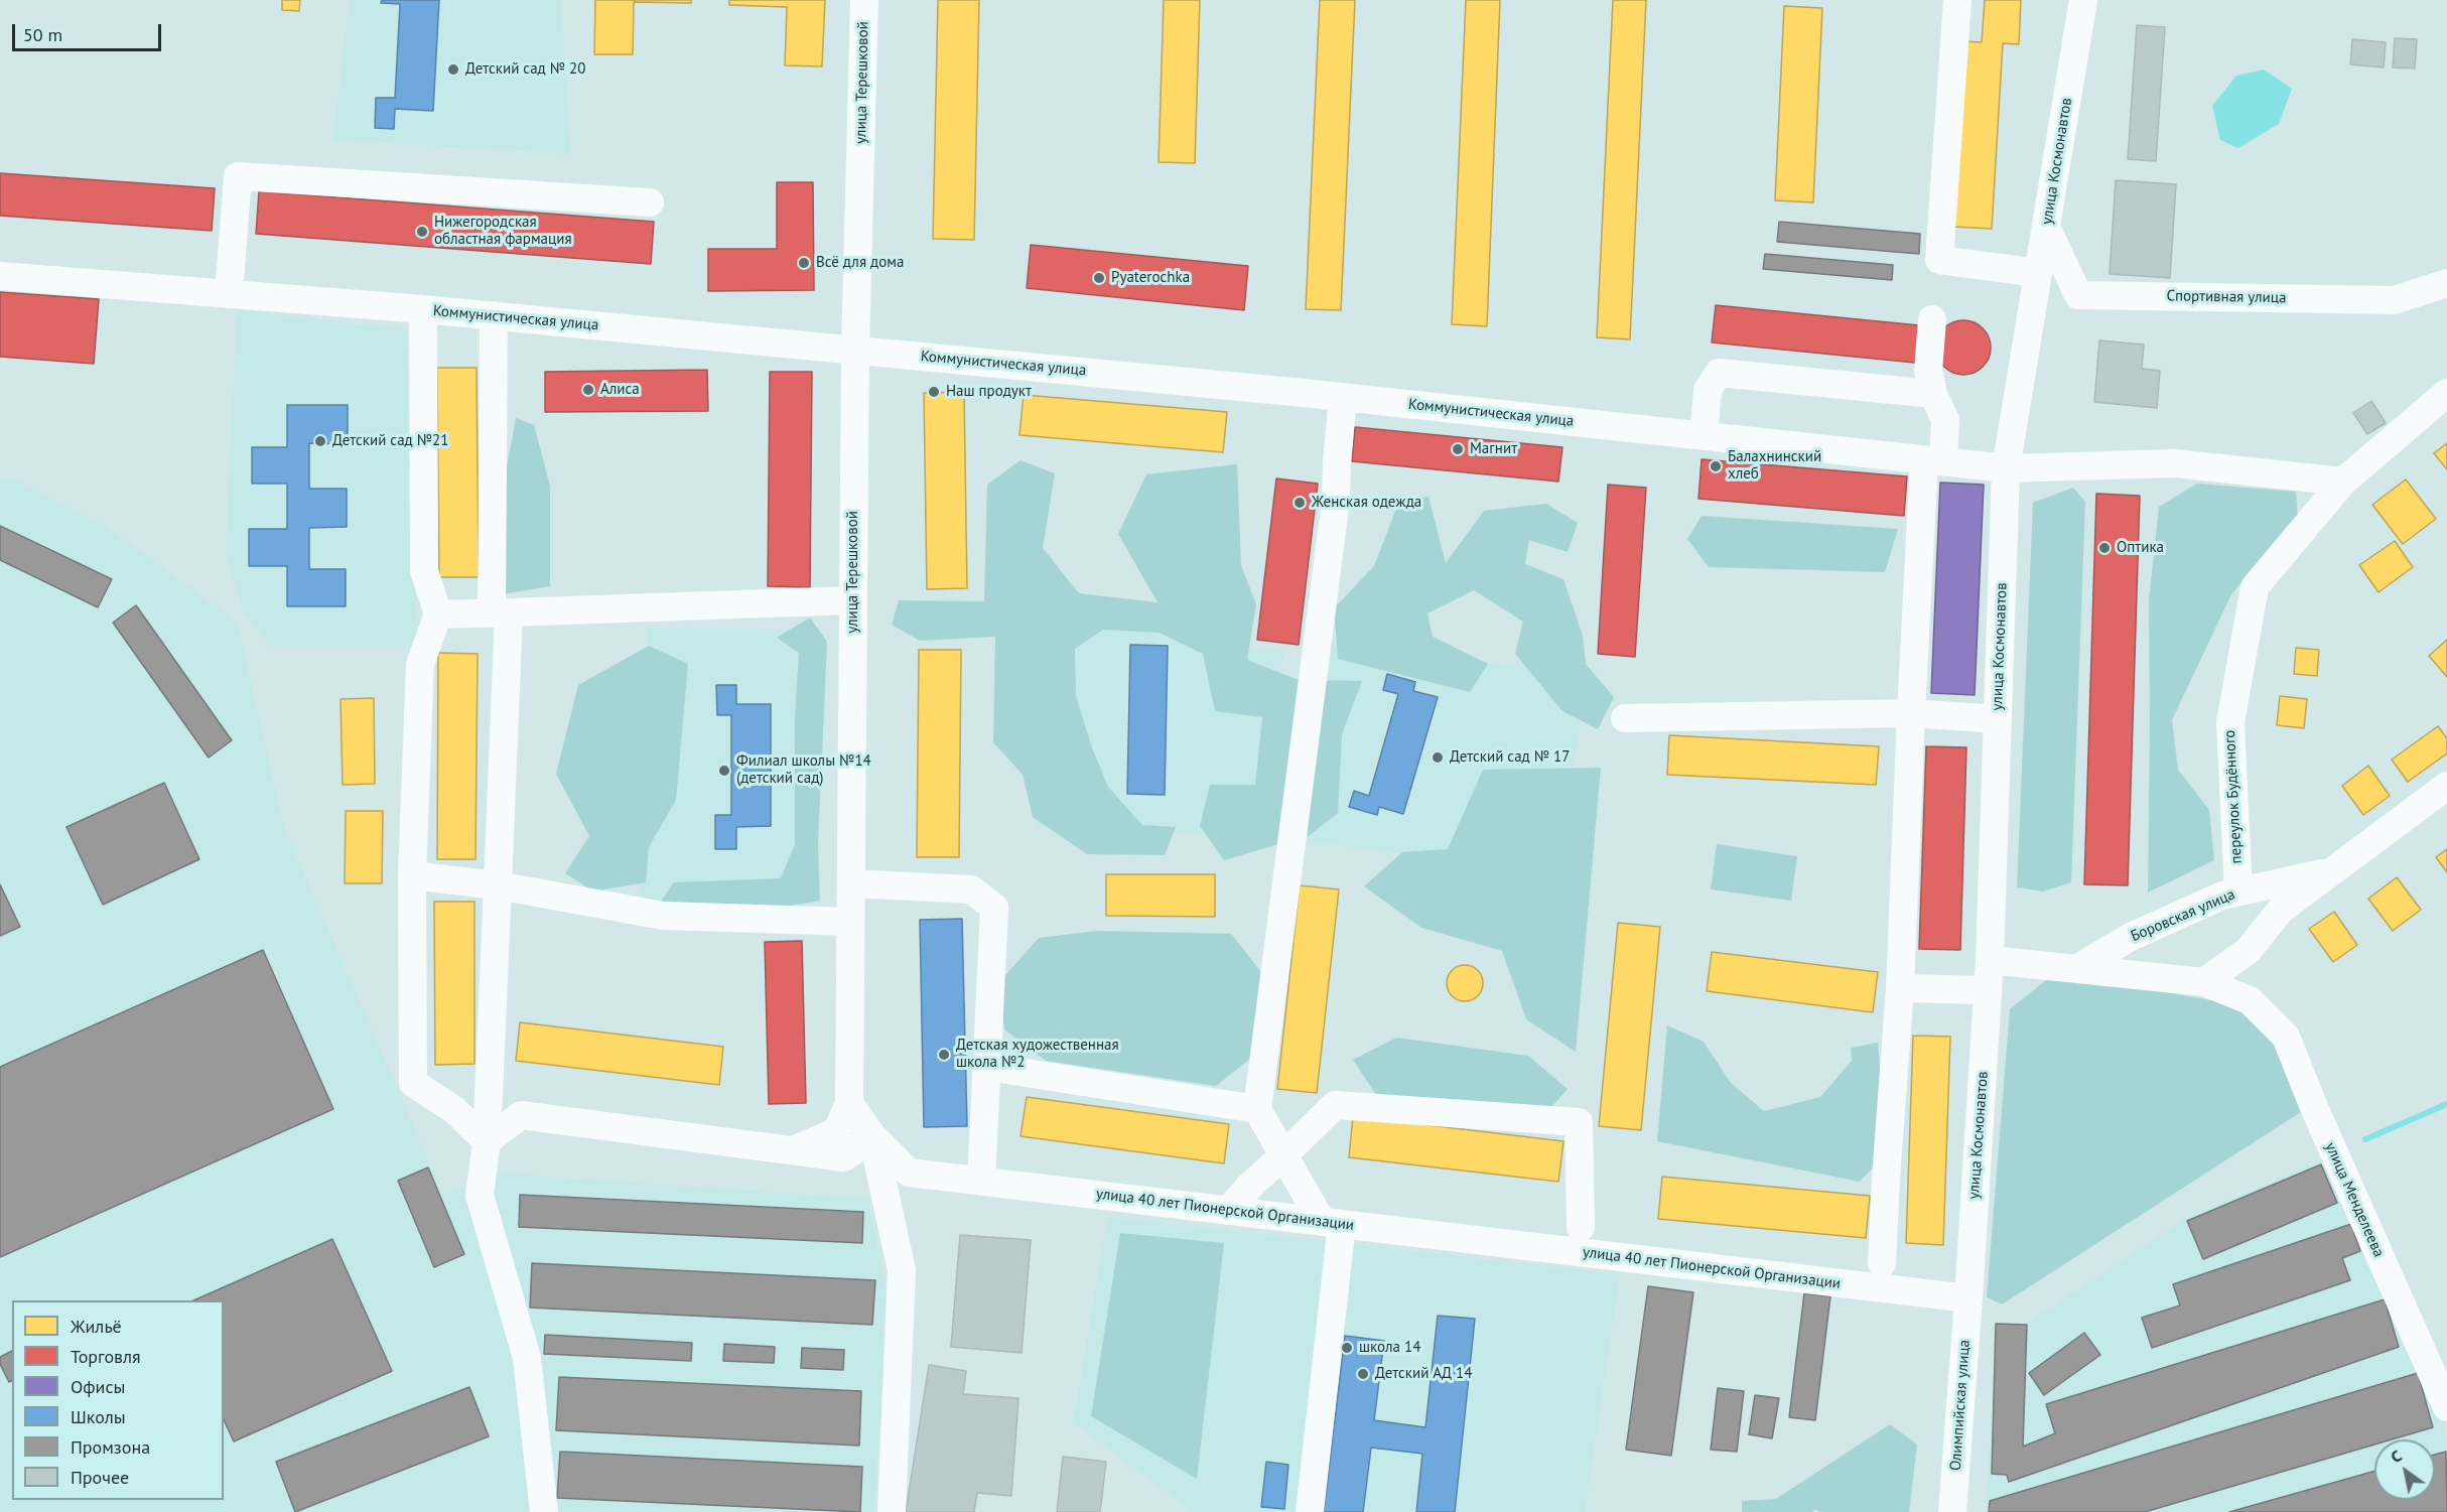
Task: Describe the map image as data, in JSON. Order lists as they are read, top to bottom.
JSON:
{
  "streets": {
    "street": [
      "улица Терешковой",
      "улица Космонавтов",
      "Спортивная улица",
      "Коммунистическая улица",
      "переулок Будённого",
      "Боровская улица",
      "улица Менделеева",
      "улица 40 лет Пионерской Организации",
      "Олимпийская улица"
    ]
  },
  "crossings": [
    ["улица Терешковой", "Коммунистическая улица"],
    ["улица Космонавтов", "Спортивная улица"],
    ["улица Космонавтов", "Коммунистическая улица"],
    ["улица Космонавтов", "улица 40 лет Пионерской Организации"],
    ["улица Космонавтов", "Олимпийская улица"],
    ["Коммунистическая улица", "переулок Будённого"],
    ["переулок Будённого", "Боровская улица"],
    ["Боровская улица", "улица Менделеева"],
    ["улица 40 лет Пионерской Организации", "Олимпийская улица"]
  ],
  "places": [
    "Детский сад № 20",
    "Нижегородская областная фармация",
    "Всё для дома",
    "Pyaterochka",
    "Алиса",
    "Наш продукт",
    "Детский сад №21",
    "Магнит",
    "Балахнинский хлеб",
    "Женская одежда",
    "Оптика",
    "Детский сад № 17",
    "Филиал школы №14 (детский сад)",
    "Детская художественная школа №2",
    "школа 14",
    "Детский АД 14"
  ],
  "legend": [
    "Жильё",
    "Торговля",
    "Офисы",
    "Школы",
    "Промзона",
    "Прочее"
  ],
  "scale_bar": "50 m",
  "north": "top left"
}
